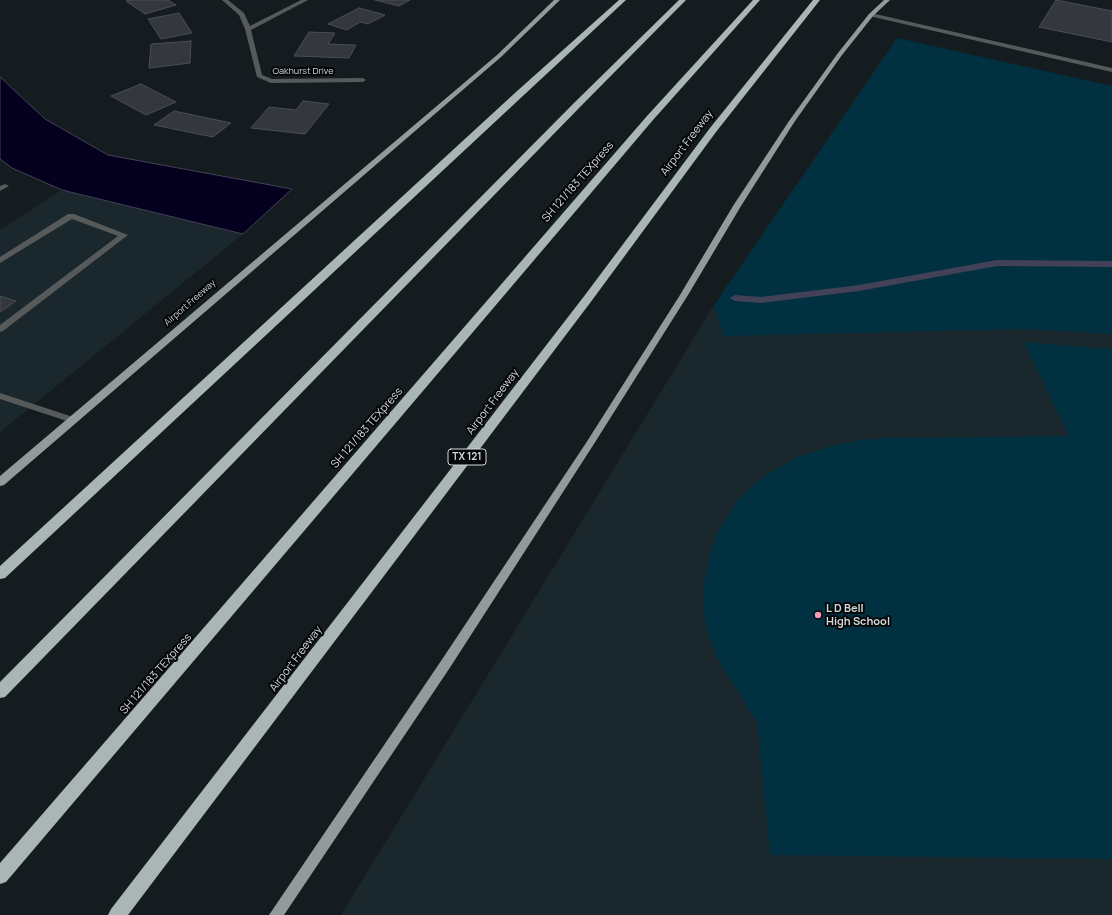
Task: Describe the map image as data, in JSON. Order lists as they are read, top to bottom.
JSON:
{
  "streets": {
    "highway": ["Airport Freeway", "SH 121/183 TEXpress", "TX 121"],
    "street": ["Oakhurst Drive"]
  },
  "places": ["L D Bell High School"]
}
